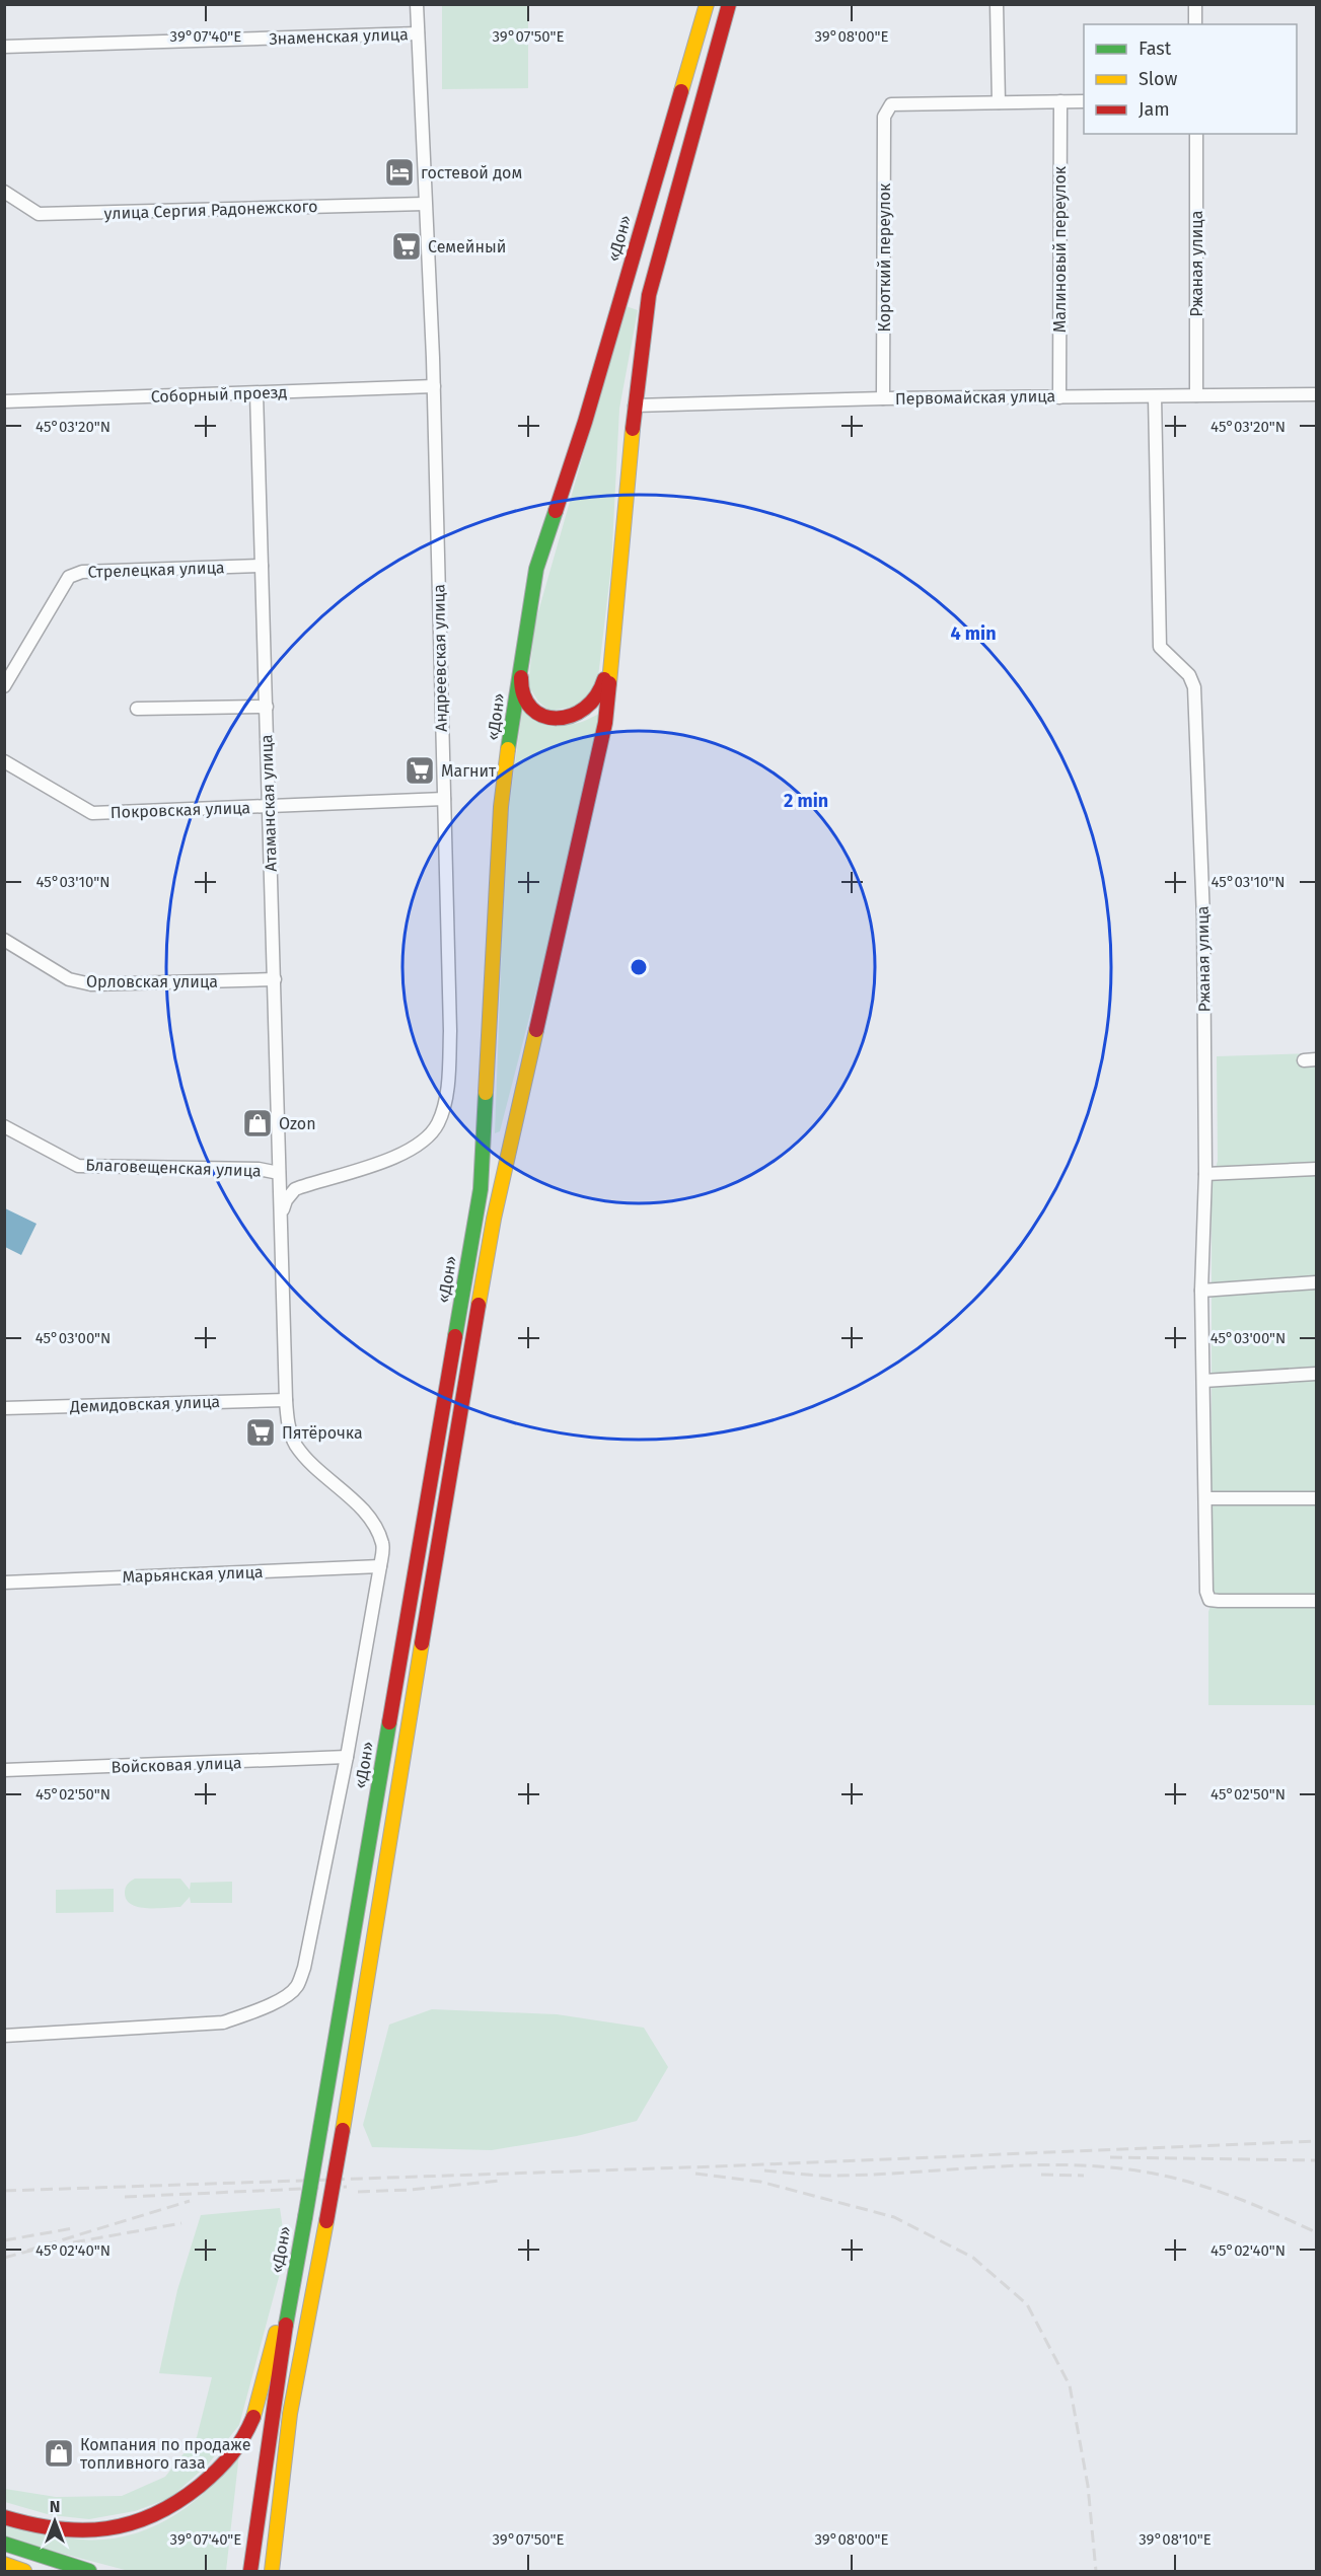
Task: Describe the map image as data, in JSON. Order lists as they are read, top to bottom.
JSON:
{
  "streets": {
    "main road": ["«Дон»"],
    "street": [
      "Знаменская улица",
      "улица Сергия Радонежского",
      "Малиновый переулок",
      "Короткий переулок",
      "Ржаная улица",
      "Соборный проезд",
      "Первомайская улица",
      "Стрелецкая улица",
      "Андреевская улица",
      "Атаманская улица",
      "Покровская улица",
      "Орловская улица",
      "Благовещенская улица",
      "Демидовская улица",
      "Марьянская улица",
      "Войсковая улица"
    ]
  },
  "crossings": [
    ["Знаменская улица", "Андреевская улица"],
    ["улица Сергия Радонежского", "Андреевская улица"],
    ["Малиновый переулок", "Первомайская улица"],
    ["Короткий переулок", "Первомайская улица"],
    ["Ржаная улица", "Первомайская улица"],
    ["Соборный проезд", "Андреевская улица"],
    ["Соборный проезд", "Атаманская улица"],
    ["Стрелецкая улица", "Атаманская улица"],
    ["Андреевская улица", "Атаманская улица"],
    ["Андреевская улица", "Покровская улица"],
    ["Атаманская улица", "Покровская улица"],
    ["Атаманская улица", "Орловская улица"],
    ["Атаманская улица", "Благовещенская улица"],
    ["Атаманская улица", "Демидовская улица"],
    ["Атаманская улица", "Марьянская улица"],
    ["Атаманская улица", "Войсковая улица"]
  ],
  "places": {
    "hotel": ["гостевой дом"],
    "supermarket": ["Семейный", "Магнит", "Пятёрочка"],
    "shop": ["Ozon", "Компания по продаже топливного газа"]
  },
  "legend": ["Fast", "Slow", "Jam"],
  "north": "top",
  "coordinates": [
    "39°07'40\"E",
    "39°07'50\"E",
    "39°08'00\"E",
    "45°03'20\"N",
    "45°03'10\"N",
    "45°03'00\"N",
    "45°02'50\"N",
    "45°02'40\"N",
    "39°08'10\"E"
  ],
  "rings": ["4 min", "2 min"]
}
